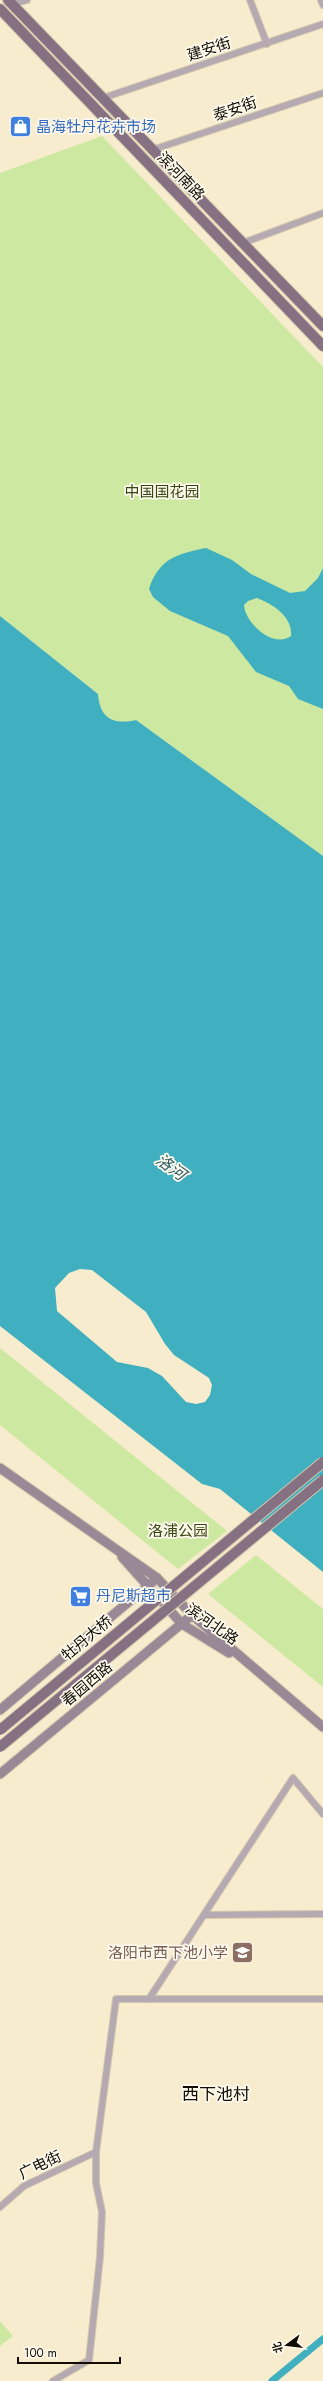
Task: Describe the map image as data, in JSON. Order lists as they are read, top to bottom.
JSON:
{
  "streets": {
    "main road": [
      "滨河南路",
      "滨河北路",
      "牡丹大桥",
      "春园西路"
    ],
    "street": ["建安街", "泰安街", "广电街"]
  },
  "crossings": [
    ["建安街", "滨河南路"],
    ["泰安街", "滨河南路"],
    ["滨河北路", "春园西路"]
  ],
  "districts": ["西下池村"],
  "water": ["洛河"],
  "parks": ["中国国花园", "洛浦公园"],
  "places": {
    "shop": ["晶海牡丹花卉市场"],
    "supermarket": ["丹尼斯超市"],
    "school or university": ["洛阳市西下池小学"]
  },
  "scale_bar": "100 m",
  "north": "left"
}
